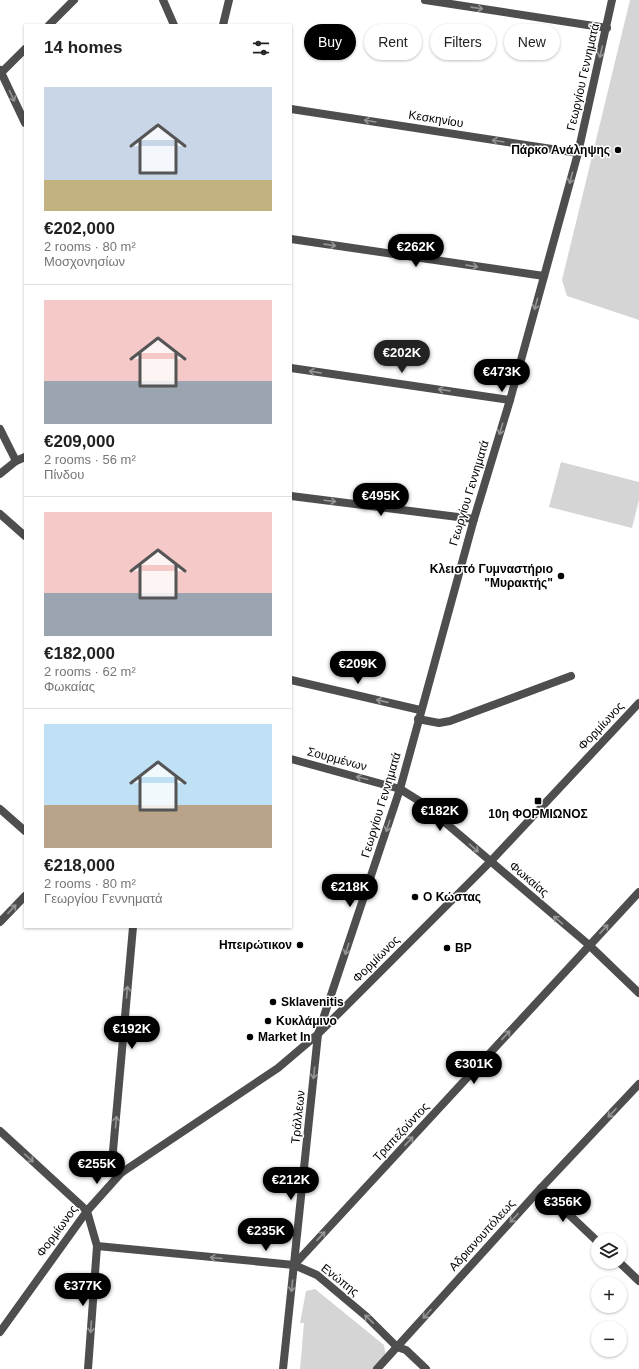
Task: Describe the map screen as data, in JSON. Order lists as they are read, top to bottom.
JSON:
{
  "streets": {
    "street": [
      "Γεωργίου Γεννηματά",
      "Κεσκηνίου",
      "Φορμίωνος",
      "Σουρμένων",
      "Φωκαίας",
      "Τράλλεων",
      "Τραπεζούντος",
      "Αδριανουπόλεως",
      "Ενώπης"
    ]
  },
  "crossings": [
    ["Γεωργίου Γεννηματά", "Κεσκηνίου"],
    ["Γεωργίου Γεννηματά", "Φορμίωνος"],
    ["Γεωργίου Γεννηματά", "Σουρμένων"],
    ["Γεωργίου Γεννηματά", "Φωκαίας"],
    ["Γεωργίου Γεννηματά", "Τράλλεων"],
    ["Φορμίωνος", "Φωκαίας"],
    ["Φορμίωνος", "Τράλλεων"],
    ["Σουρμένων", "Φωκαίας"],
    ["Φωκαίας", "Τραπεζούντος"],
    ["Τράλλεων", "Τραπεζούντος"],
    ["Τράλλεων", "Ενώπης"],
    ["Τραπεζούντος", "Ενώπης"],
    ["Αδριανουπόλεως", "Ενώπης"]
  ],
  "one_way": [
    "Γεωργίου Γεννηματά",
    "Κεσκηνίου",
    "Σουρμένων",
    "Τράλλεων",
    "Τραπεζούντος",
    "Αδριανουπόλεως",
    "Ενώπης"
  ],
  "places": {
    "other": [
      "Πάρκο Ανάληψης",
      "Κλειστό Γυμναστήριο \"Μυρακτής\"",
      "Ο Κώστας",
      "Ηπειρώτικον",
      "BP",
      "Sklavenitis",
      "Κυκλάμινο",
      "Market In"
    ],
    "transit": ["10η ΦΟΡΜΙΩΝΟΣ"]
  },
  "page": {
    "chip": [
      "Buy",
      "Rent",
      "Filters",
      "New"
    ],
    "heading": "14 homes",
    "list": [
      {
        "name": "€202,000",
        "note": "2 rooms · 80 m² · Μοσχονησίων"
      },
      {
        "name": "€209,000",
        "note": "2 rooms · 56 m² · Πίνδου"
      },
      {
        "name": "€182,000",
        "note": "2 rooms · 62 m² · Φωκαίας"
      },
      {
        "name": "€218,000",
        "note": "2 rooms · 80 m² · Γεωργίου Γεννηματά"
      }
    ],
    "price": [
      "€262K",
      "€202K",
      "€473K",
      "€495K",
      "€209K",
      "€182K",
      "€218K",
      "€192K",
      "€301K",
      "€255K",
      "€212K",
      "€356K",
      "€235K",
      "€377K"
    ],
    "map_buttons": ["+", "−"]
  }
}
